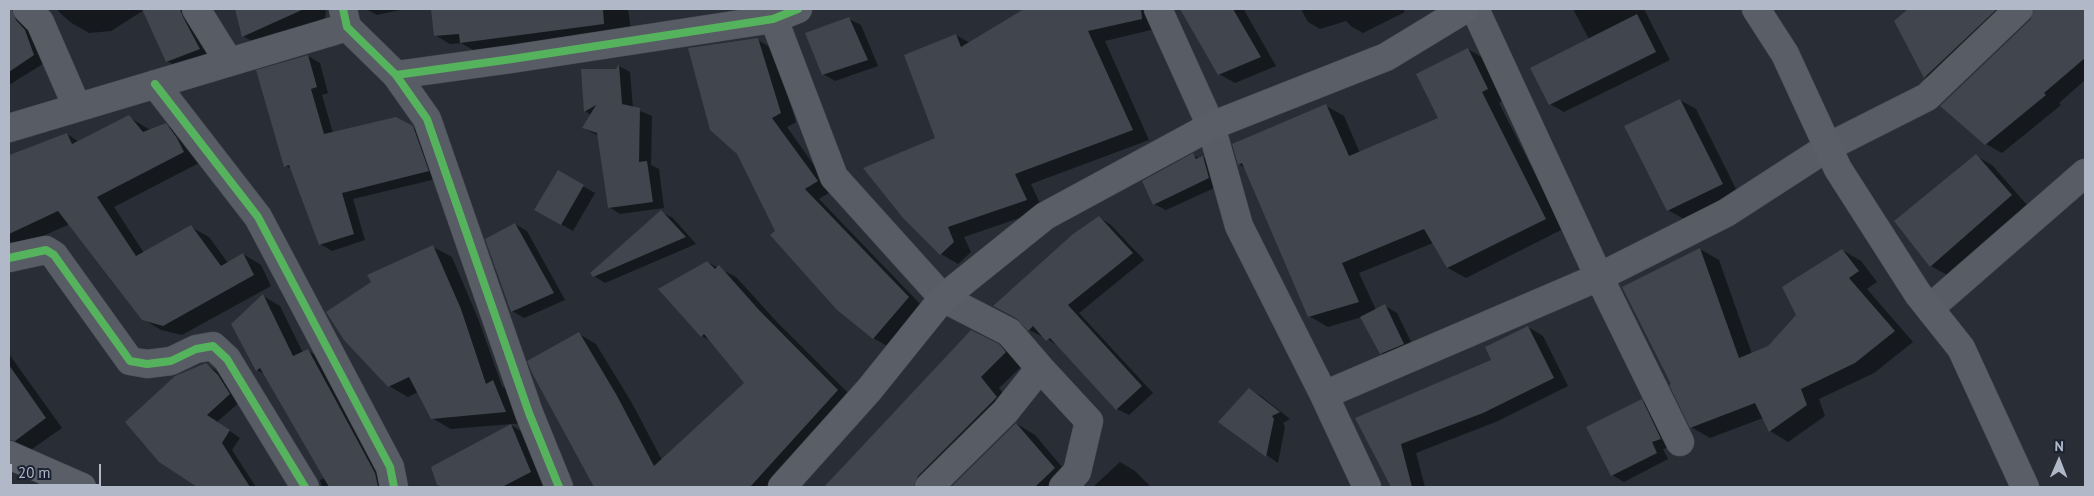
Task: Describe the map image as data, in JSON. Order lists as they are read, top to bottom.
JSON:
{
  "scale_bar": "20 m",
  "north": "top"
}
